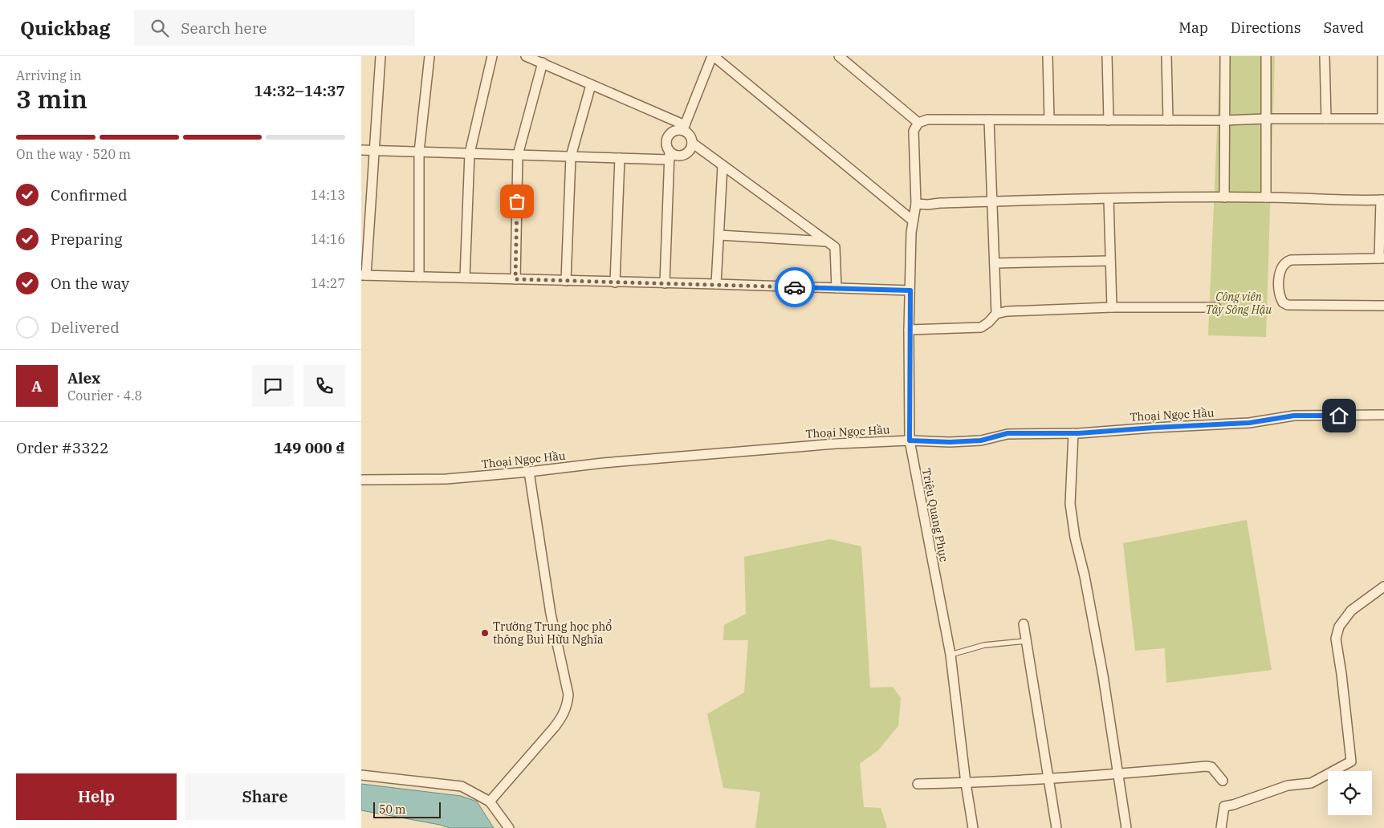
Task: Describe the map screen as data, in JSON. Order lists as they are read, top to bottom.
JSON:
{
  "streets": {
    "street": ["Thoại Ngọc Hầu", "Triệu Quang Phục"]
  },
  "crossings": [
    ["Thoại Ngọc Hầu", "Triệu Quang Phục"]
  ],
  "parks": ["Công viên Tây Sông Hậu"],
  "places": ["Trường Trung học phổ thông Buì Hữu Nghĩa"],
  "scale_bar": "50 m",
  "page": {
    "header": "Quickbag",
    "search": "Search here",
    "nav": ["Map", "Directions", "Saved"],
    "heading": ["3 min", "Arriving in", "14:32–14:37"],
    "panel": [
      "Alex",
      "Courier · 4.8",
      "Order #3322",
      "149 000 ₫"
    ],
    "bar": "On the way · 520 m",
    "list": [
      ["Confirmed", "14:13"],
      ["Preparing", "14:16"],
      ["On the way", "14:27"],
      "Delivered"
    ],
    "round": "A",
    "buttons": ["Help", "Share"],
    "scale": "50 m"
  }
}
